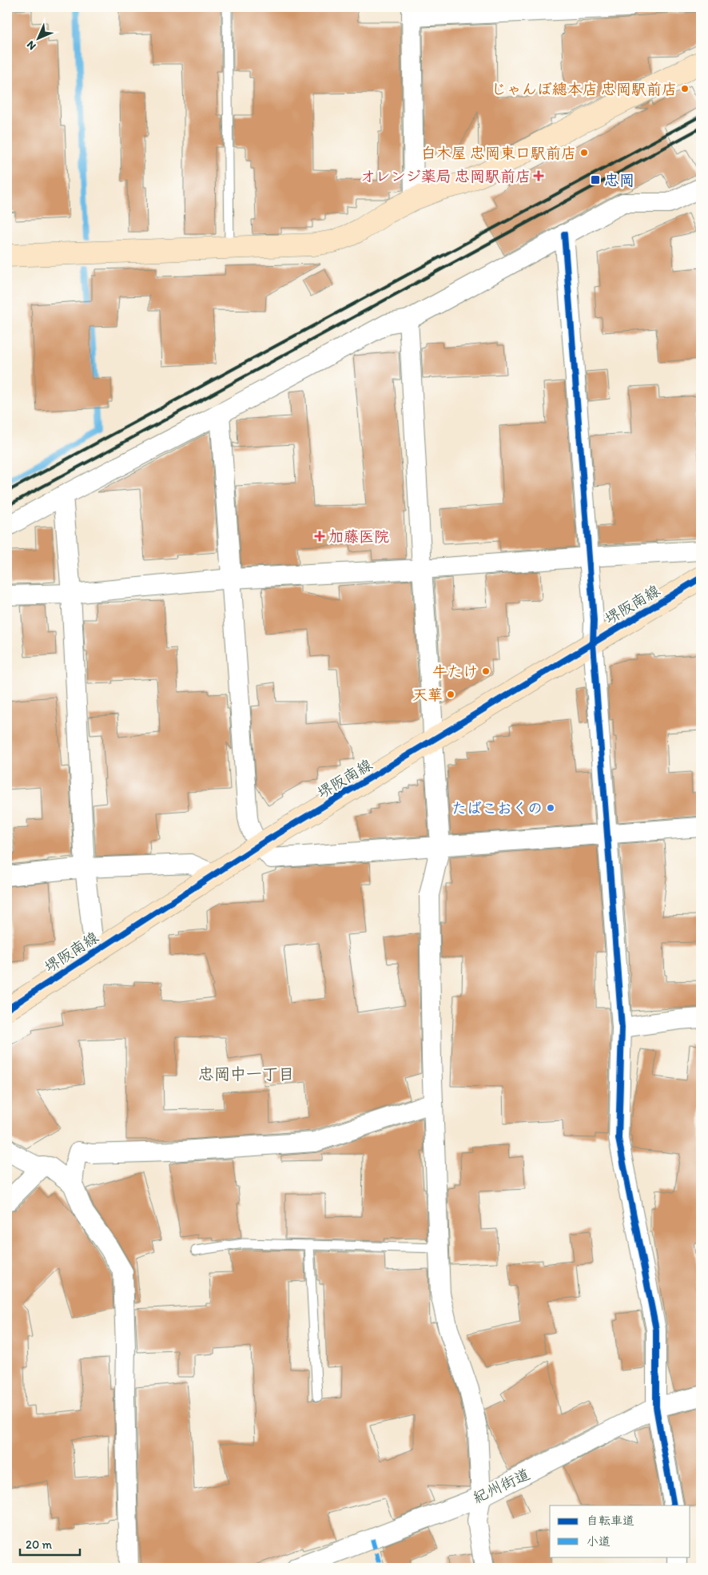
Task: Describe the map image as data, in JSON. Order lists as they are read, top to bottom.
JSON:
{
  "streets": {
    "main road": ["堺阪南線"],
    "street": ["紀州街道"]
  },
  "districts": ["忠岡中一丁目"],
  "places": {
    "other": [
      "じゃんぼ總本店 忠岡駅前店",
      "白木屋 忠岡東口駅前店",
      "牛たけ",
      "天華",
      "たばこおくの"
    ],
    "health": ["オレンジ薬局 忠岡駅前店", "加藤医院"],
    "transit": ["忠岡"]
  },
  "legend": ["自転車道", "小道"],
  "scale_bar": "20 m",
  "north": "bottom left"
}
